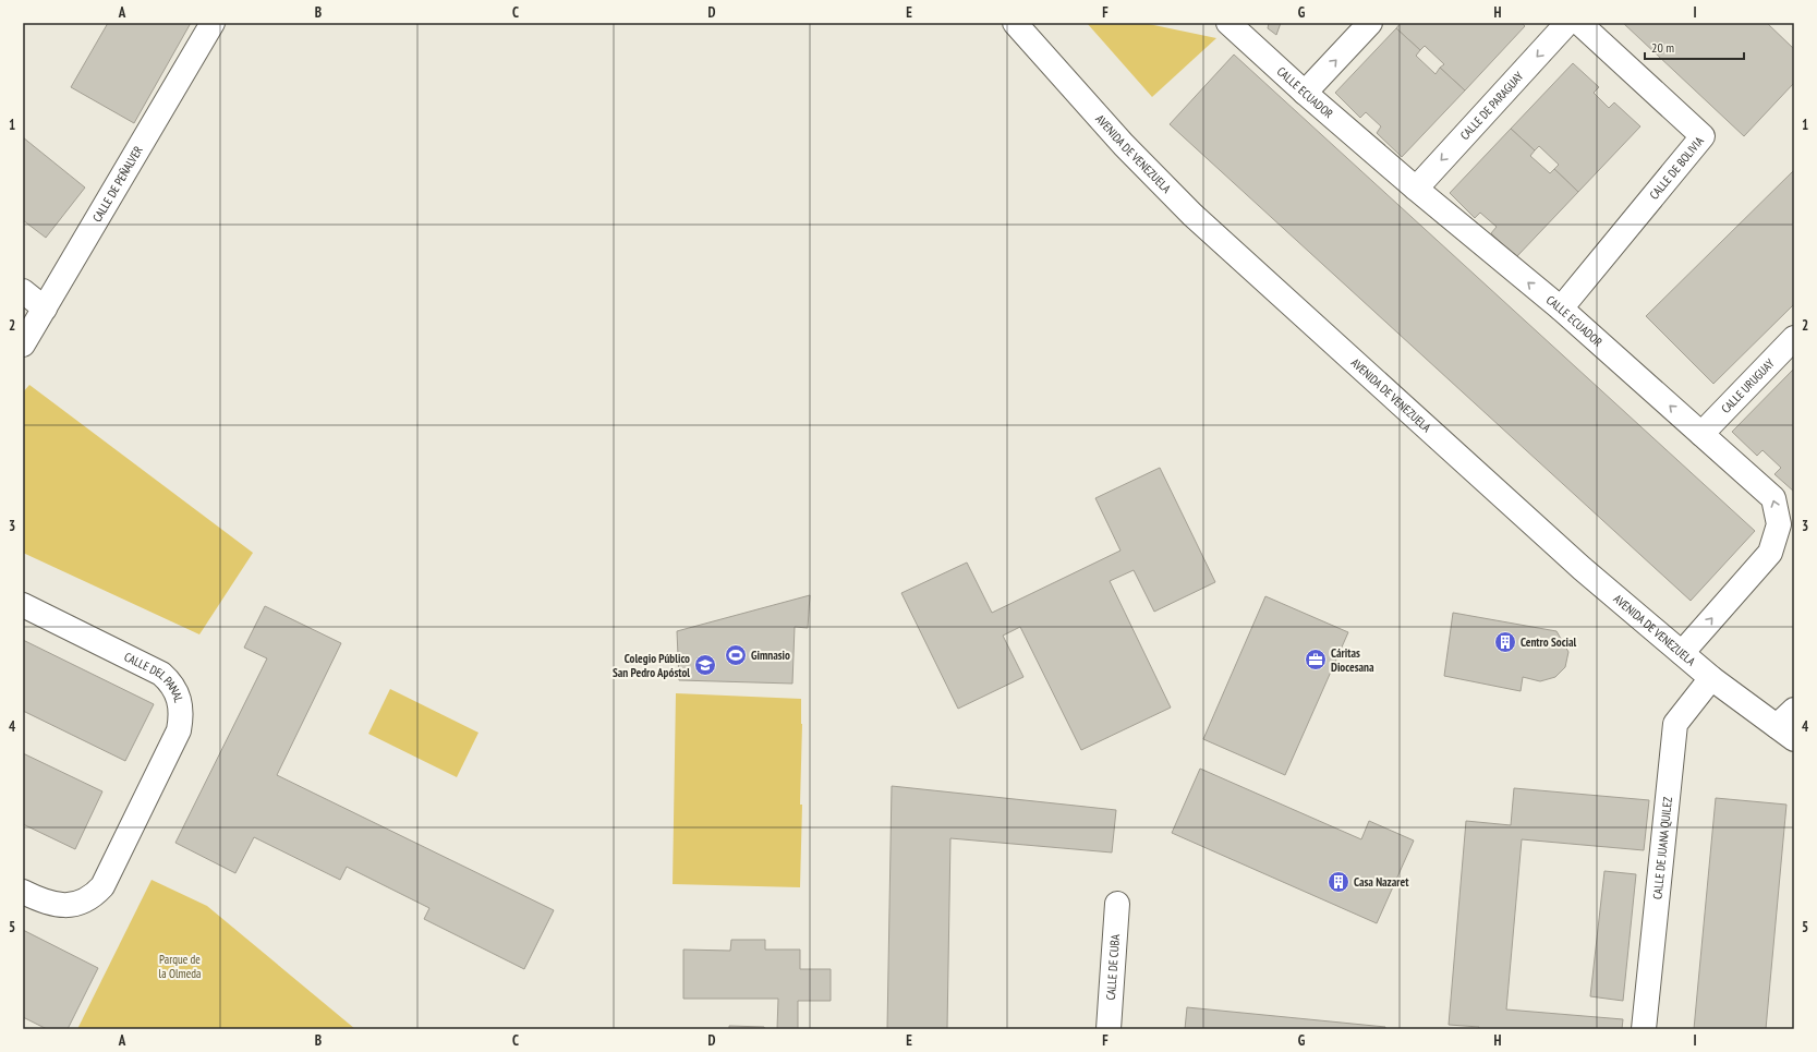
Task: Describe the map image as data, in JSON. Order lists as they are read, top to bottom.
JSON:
{
  "streets": {
    "street": [
      "CALLE ECUADOR",
      "CALLE DE PARAGUAY",
      "AVENIDA DE VENEZUELA",
      "CALLE DE BOLIVIA",
      "CALLE DE PEÑALVER",
      "CALLE URUGUAY",
      "CALLE DEL PANAL",
      "CALLE DE JUANA QUILEZ",
      "CALLE DE CUBA"
    ]
  },
  "crossings": [
    ["CALLE ECUADOR", "CALLE DE PARAGUAY"],
    ["CALLE ECUADOR", "AVENIDA DE VENEZUELA"],
    ["CALLE ECUADOR", "CALLE DE BOLIVIA"],
    ["CALLE ECUADOR", "CALLE URUGUAY"],
    ["AVENIDA DE VENEZUELA", "CALLE DE JUANA QUILEZ"]
  ],
  "one_way": ["CALLE ECUADOR"],
  "parks": ["Parque de la Olmeda"],
  "places": {
    "building": ["Centro Social", "Casa Nazaret"],
    "sports": ["Gimnasio"],
    "office": ["Cáritas Diocesana"],
    "school or university": ["Colegio Público San Pedro Apóstol"]
  },
  "scale_bar": "20 m",
  "grid": {
    "columns": [
      "A",
      "B",
      "C",
      "D",
      "E",
      "F",
      "G",
      "H",
      "I"
    ],
    "rows": [
      "1",
      "2",
      "3",
      "4",
      "5"
    ]
  }
}
